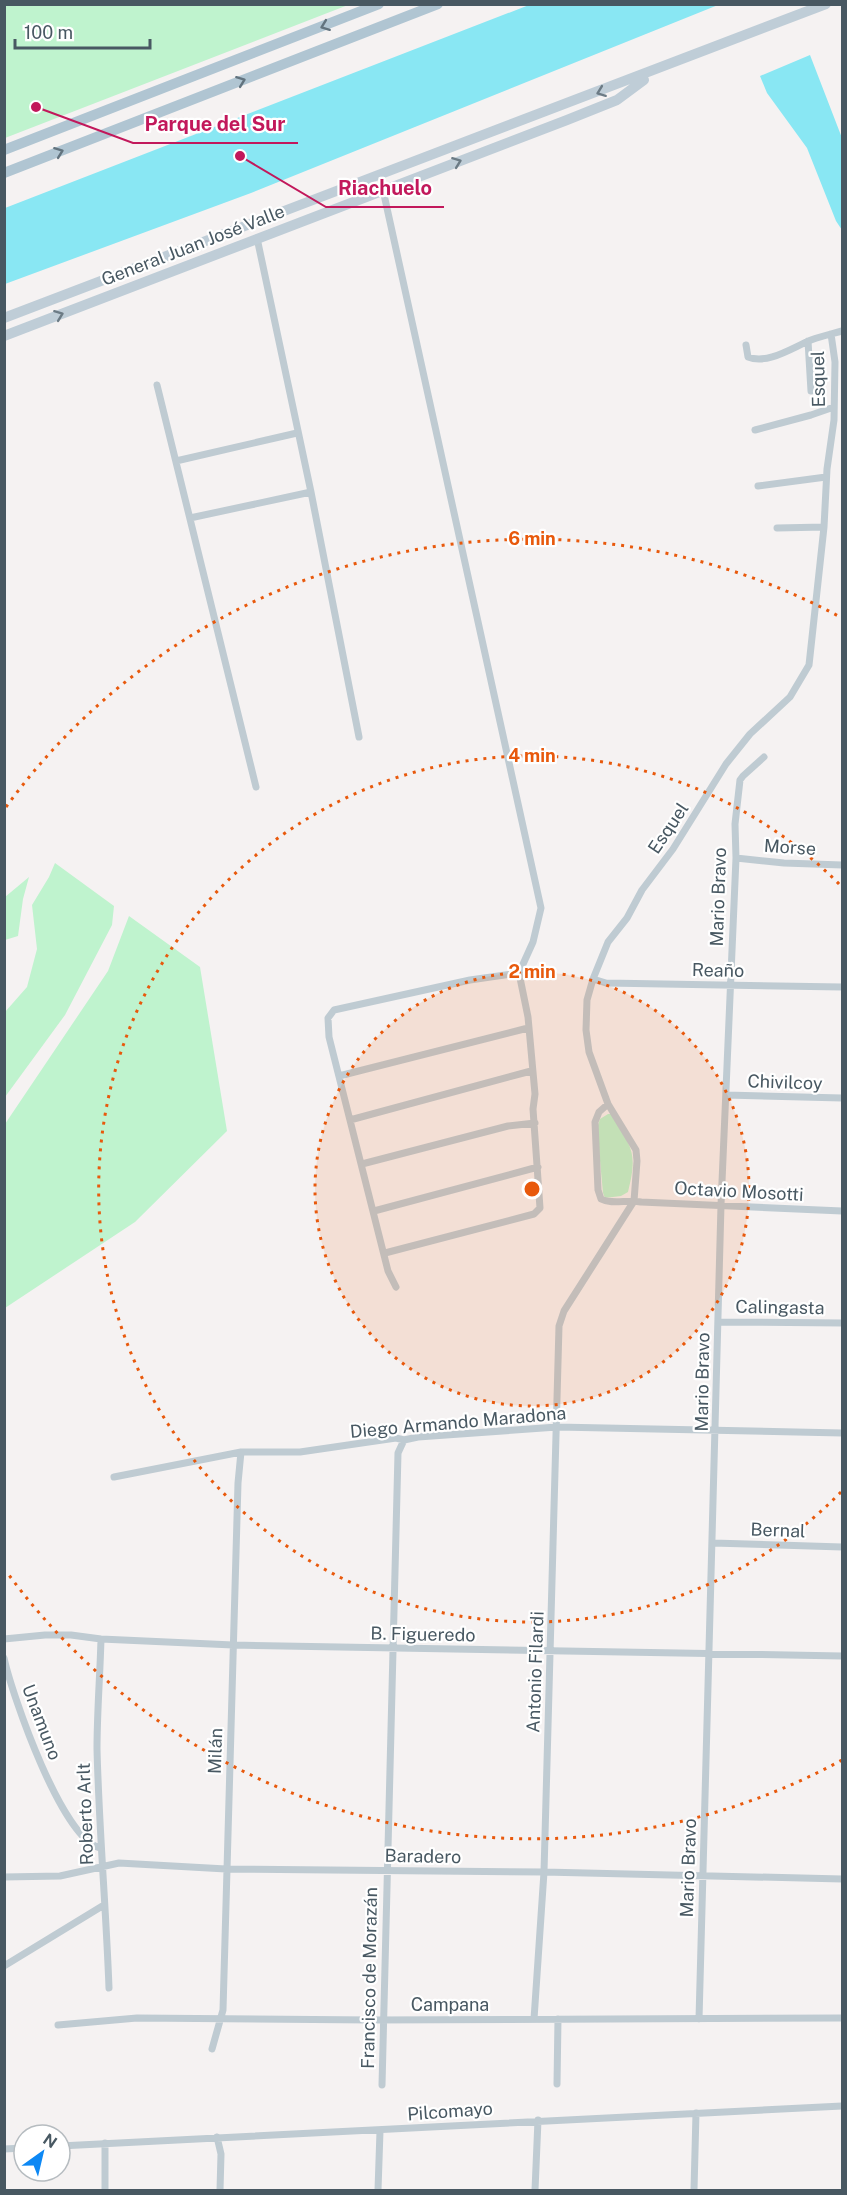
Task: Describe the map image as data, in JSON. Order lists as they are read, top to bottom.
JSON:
{
  "streets": {
    "main road": ["General Juan José Valle"],
    "street": [
      "Esquel",
      "Morse",
      "Mario Bravo",
      "Reaño",
      "Chivilcoy",
      "Octavio Mosotti",
      "Calingasta",
      "Diego Armando Maradona",
      "Bernal",
      "B. Figueredo",
      "Antonio Filardi",
      "Unamuno",
      "Milán",
      "Roberto Arlt",
      "Baradero",
      "Francisco de Morazán",
      "Campana",
      "Pilcomayo"
    ]
  },
  "crossings": [
    ["Esquel", "Reaño"],
    ["Esquel", "Octavio Mosotti"],
    ["Esquel", "Antonio Filardi"],
    ["Morse", "Mario Bravo"],
    ["Mario Bravo", "Reaño"],
    ["Mario Bravo", "Chivilcoy"],
    ["Mario Bravo", "Octavio Mosotti"],
    ["Mario Bravo", "Calingasta"],
    ["Mario Bravo", "Diego Armando Maradona"],
    ["Mario Bravo", "Bernal"],
    ["Mario Bravo", "B. Figueredo"],
    ["Mario Bravo", "Baradero"],
    ["Mario Bravo", "Campana"],
    ["Diego Armando Maradona", "Antonio Filardi"],
    ["Diego Armando Maradona", "Milán"],
    ["Diego Armando Maradona", "Francisco de Morazán"],
    ["B. Figueredo", "Antonio Filardi"],
    ["B. Figueredo", "Milán"],
    ["B. Figueredo", "Roberto Arlt"],
    ["B. Figueredo", "Francisco de Morazán"],
    ["Antonio Filardi", "Baradero"],
    ["Antonio Filardi", "Campana"],
    ["Unamuno", "Roberto Arlt"],
    ["Milán", "Baradero"],
    ["Milán", "Campana"],
    ["Roberto Arlt", "Baradero"],
    ["Baradero", "Francisco de Morazán"],
    ["Francisco de Morazán", "Campana"]
  ],
  "places": ["Parque del Sur", "Riachuelo"],
  "scale_bar": "100 m",
  "north": "top right",
  "rings": ["6 min", "4 min", "2 min"]
}
